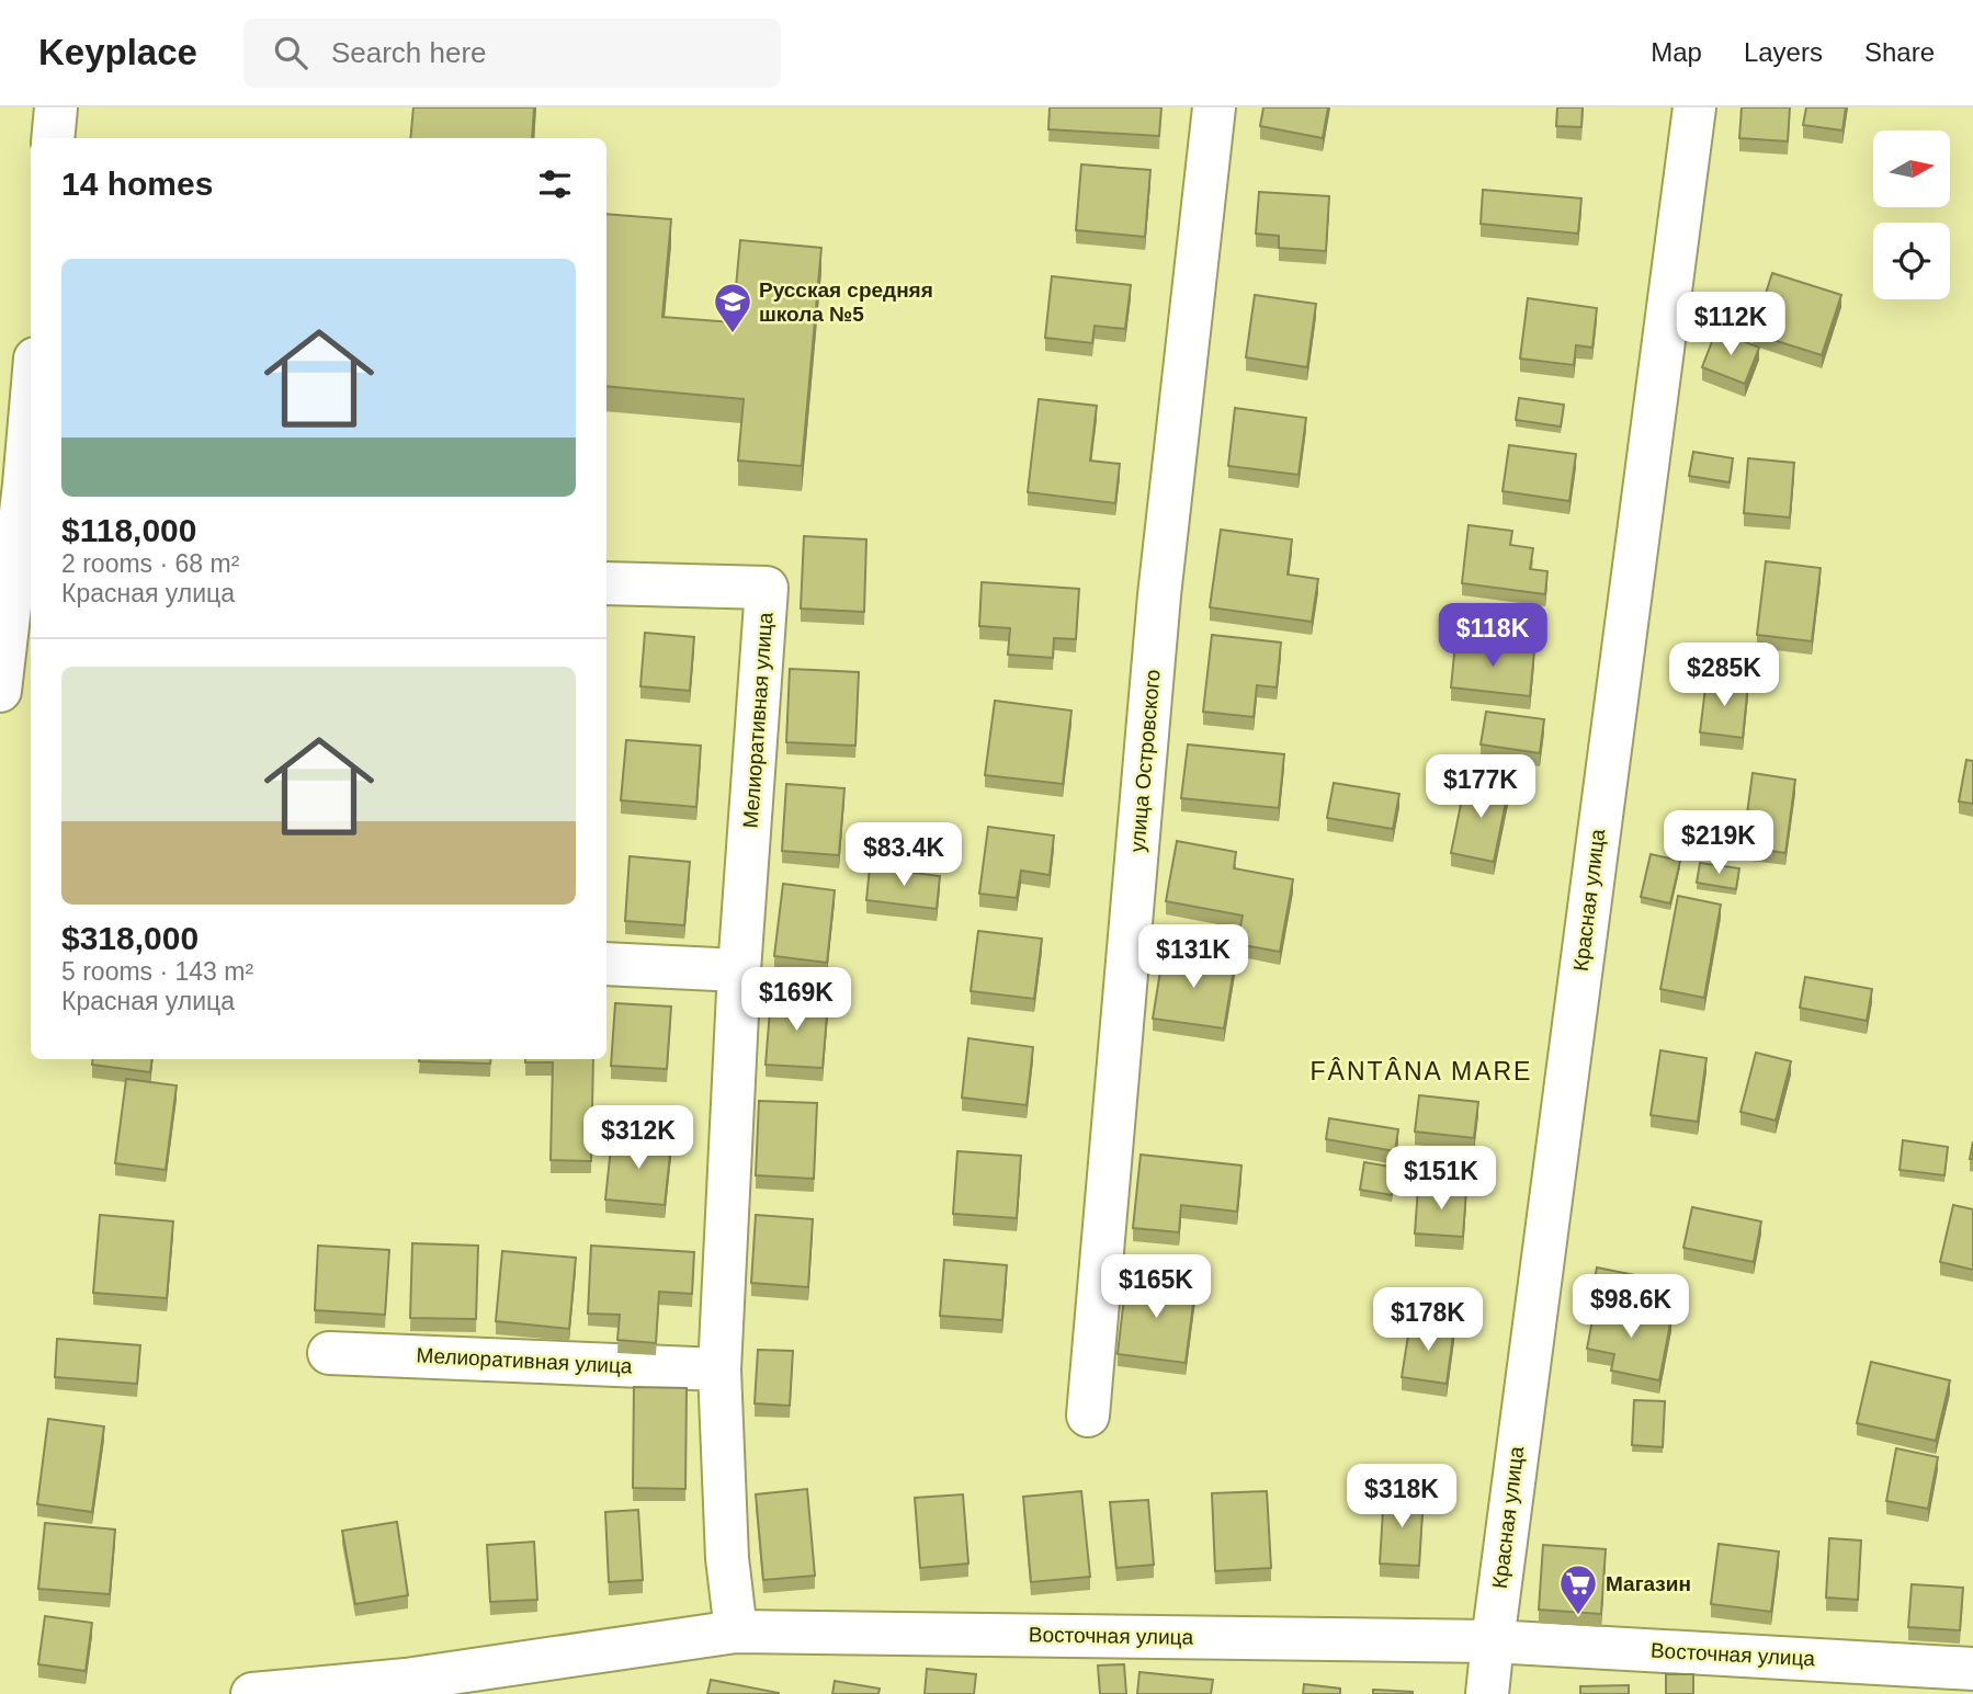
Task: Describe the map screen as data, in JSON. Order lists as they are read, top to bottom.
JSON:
{
  "streets": {
    "street": [
      "Мелиоративная улица",
      "улица Островского",
      "Красная улица",
      "Восточная улица"
    ]
  },
  "crossings": [
    ["Мелиоративная улица", "Восточная улица"],
    ["Красная улица", "Восточная улица"]
  ],
  "districts": ["FÂNTÂNA MARE"],
  "places": {
    "school or university": ["Русская средняя школа №5"],
    "supermarket": ["Магазин"]
  },
  "north": "right",
  "page": {
    "header": "Keyplace",
    "search": "Search here",
    "nav": ["Map", "Layers", "Share"],
    "heading": "14 homes",
    "list": [
      {
        "name": "$118,000",
        "note": "2 rooms · 68 m² · Красная улица"
      },
      {
        "name": "$318,000",
        "note": "5 rooms · 143 m² · Красная улица"
      }
    ],
    "price": [
      "$112K",
      "$118K",
      "$285K",
      "$177K",
      "$219K",
      "$83.4K",
      "$131K",
      "$169K",
      "$312K",
      "$151K",
      "$165K",
      "$98.6K",
      "$178K",
      "$318K"
    ]
  }
}
